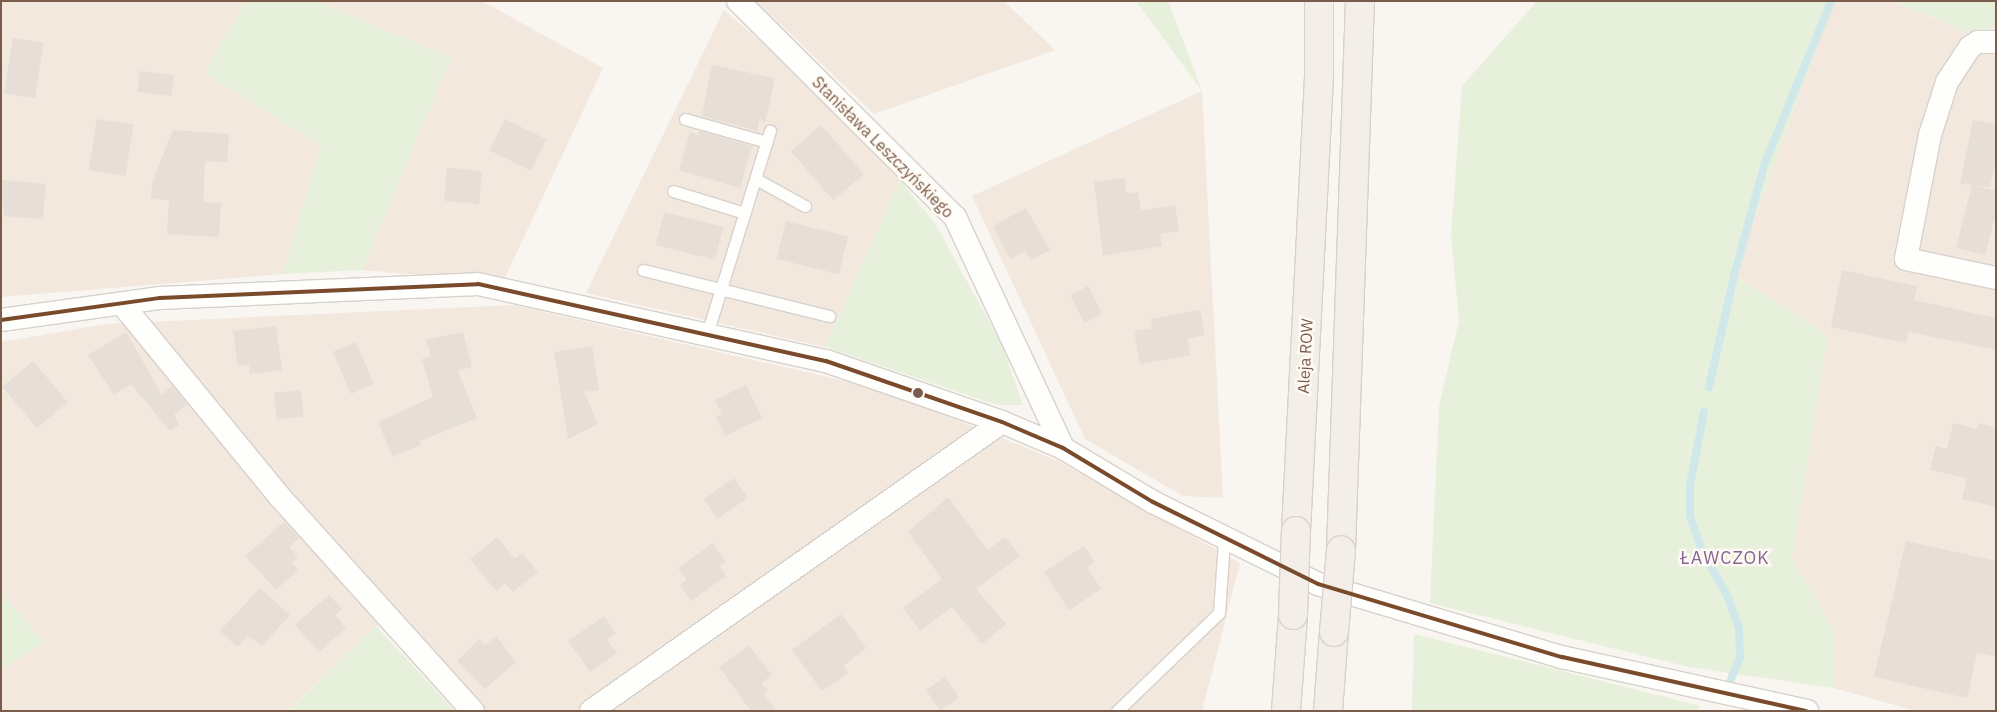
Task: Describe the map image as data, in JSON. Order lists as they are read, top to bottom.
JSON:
{
  "streets": {
    "main road": ["Aleja ROW"],
    "street": ["Stanisława Leszczyńskiego"]
  },
  "districts": ["ŁAWCZOK"]
}
